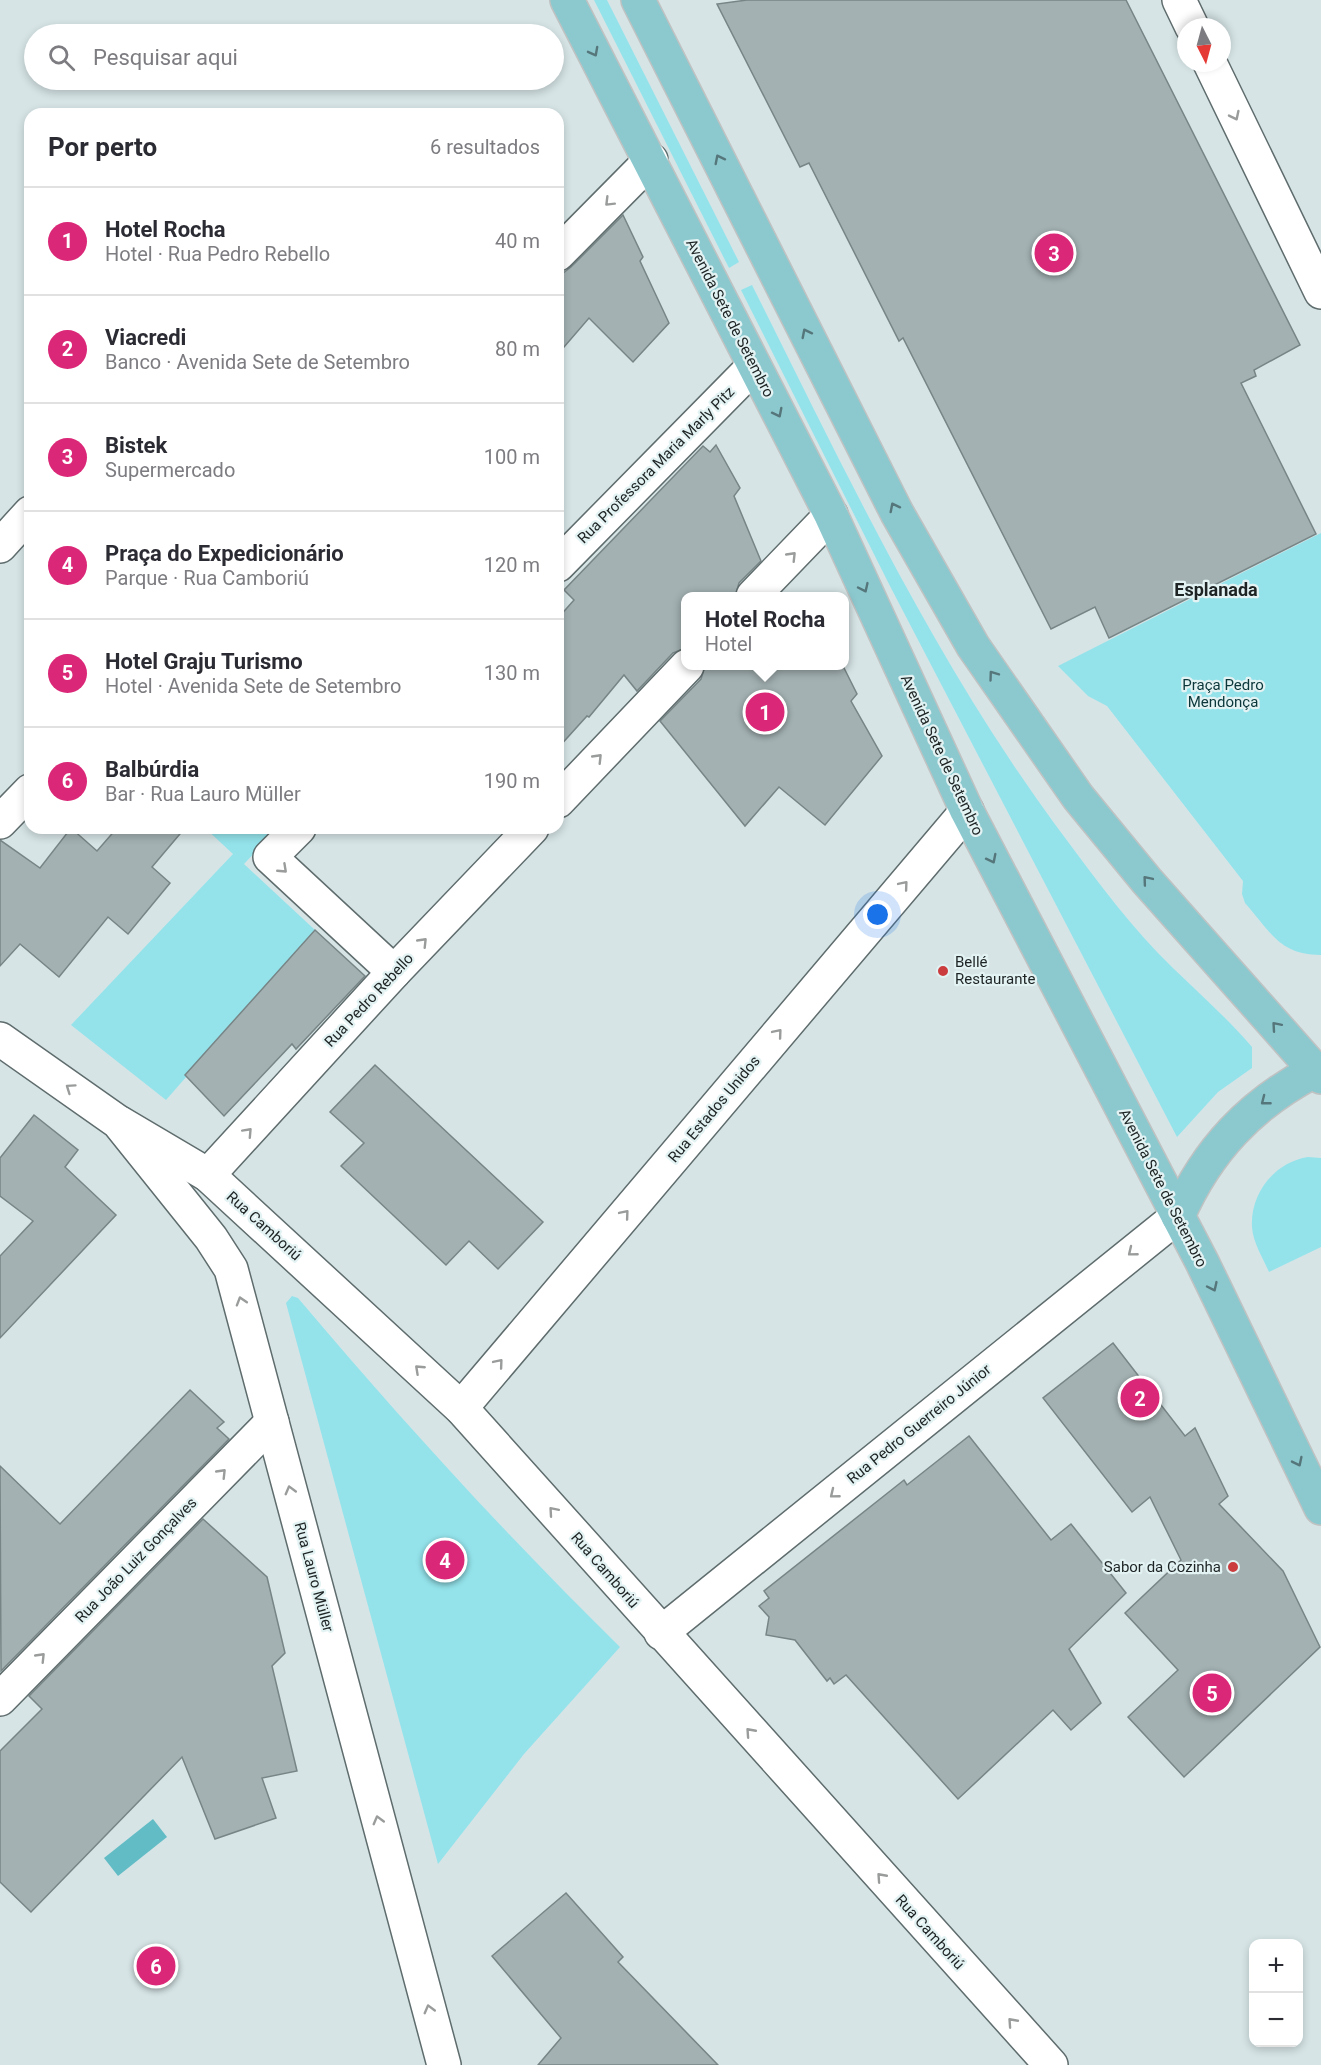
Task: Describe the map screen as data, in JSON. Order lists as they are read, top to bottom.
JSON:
{
  "streets": {
    "main road": ["Avenida Sete de Setembro"],
    "street": [
      "Rua Professora Maria Marly Pitz",
      "Rua Pedro Rebello",
      "Rua Estados Unidos",
      "Rua Camboriú",
      "Rua Pedro Guerreiro Júnior",
      "Rua João Luiz Gonçalves",
      "Rua Lauro Müller"
    ]
  },
  "crossings": [
    ["Avenida Sete de Setembro", "Rua Professora Maria Marly Pitz"],
    ["Avenida Sete de Setembro", "Rua Estados Unidos"],
    ["Avenida Sete de Setembro", "Rua Pedro Guerreiro Júnior"],
    ["Rua Pedro Rebello", "Rua Camboriú"],
    ["Rua Estados Unidos", "Rua Camboriú"],
    ["Rua Camboriú", "Rua Pedro Guerreiro Júnior"],
    ["Rua Camboriú", "Rua Lauro Müller"],
    ["Rua João Luiz Gonçalves", "Rua Lauro Müller"]
  ],
  "one_way": [
    "Rua Pedro Rebello",
    "Rua Estados Unidos",
    "Rua Camboriú",
    "Rua Pedro Guerreiro Júnior",
    "Rua João Luiz Gonçalves",
    "Rua Lauro Müller"
  ],
  "districts": ["Esplanada"],
  "parks": ["Praça Pedro Mendonça"],
  "places": ["Bellé Restaurante", "Sabor da Cozinha"],
  "north": "bottom",
  "page": {
    "search": "Pesquisar aqui",
    "heading": ["Por perto", "6 resultados"],
    "list": [
      {
        "mark": "1",
        "name": "Hotel Rocha",
        "note": "Hotel · Rua Pedro Rebello",
        "value": "40 m"
      },
      {
        "mark": "2",
        "name": "Viacredi",
        "note": "Banco · Avenida Sete de Setembro",
        "value": "80 m"
      },
      {
        "mark": "3",
        "name": "Bistek",
        "note": "Supermercado",
        "value": "100 m"
      },
      {
        "mark": "4",
        "name": "Praça do Expedicionário",
        "note": "Parque · Rua Camboriú",
        "value": "120 m"
      },
      {
        "mark": "5",
        "name": "Hotel Graju Turismo",
        "note": "Hotel · Avenida Sete de Setembro",
        "value": "130 m"
      },
      {
        "mark": "6",
        "name": "Balbúrdia",
        "note": "Bar · Rua Lauro Müller",
        "value": "190 m"
      }
    ],
    "pins": [
      "3",
      "1",
      "2",
      "4",
      "5",
      "6"
    ],
    "popup": ["Hotel Rocha", "Hotel"],
    "map_buttons": ["+", "−"]
  }
}
